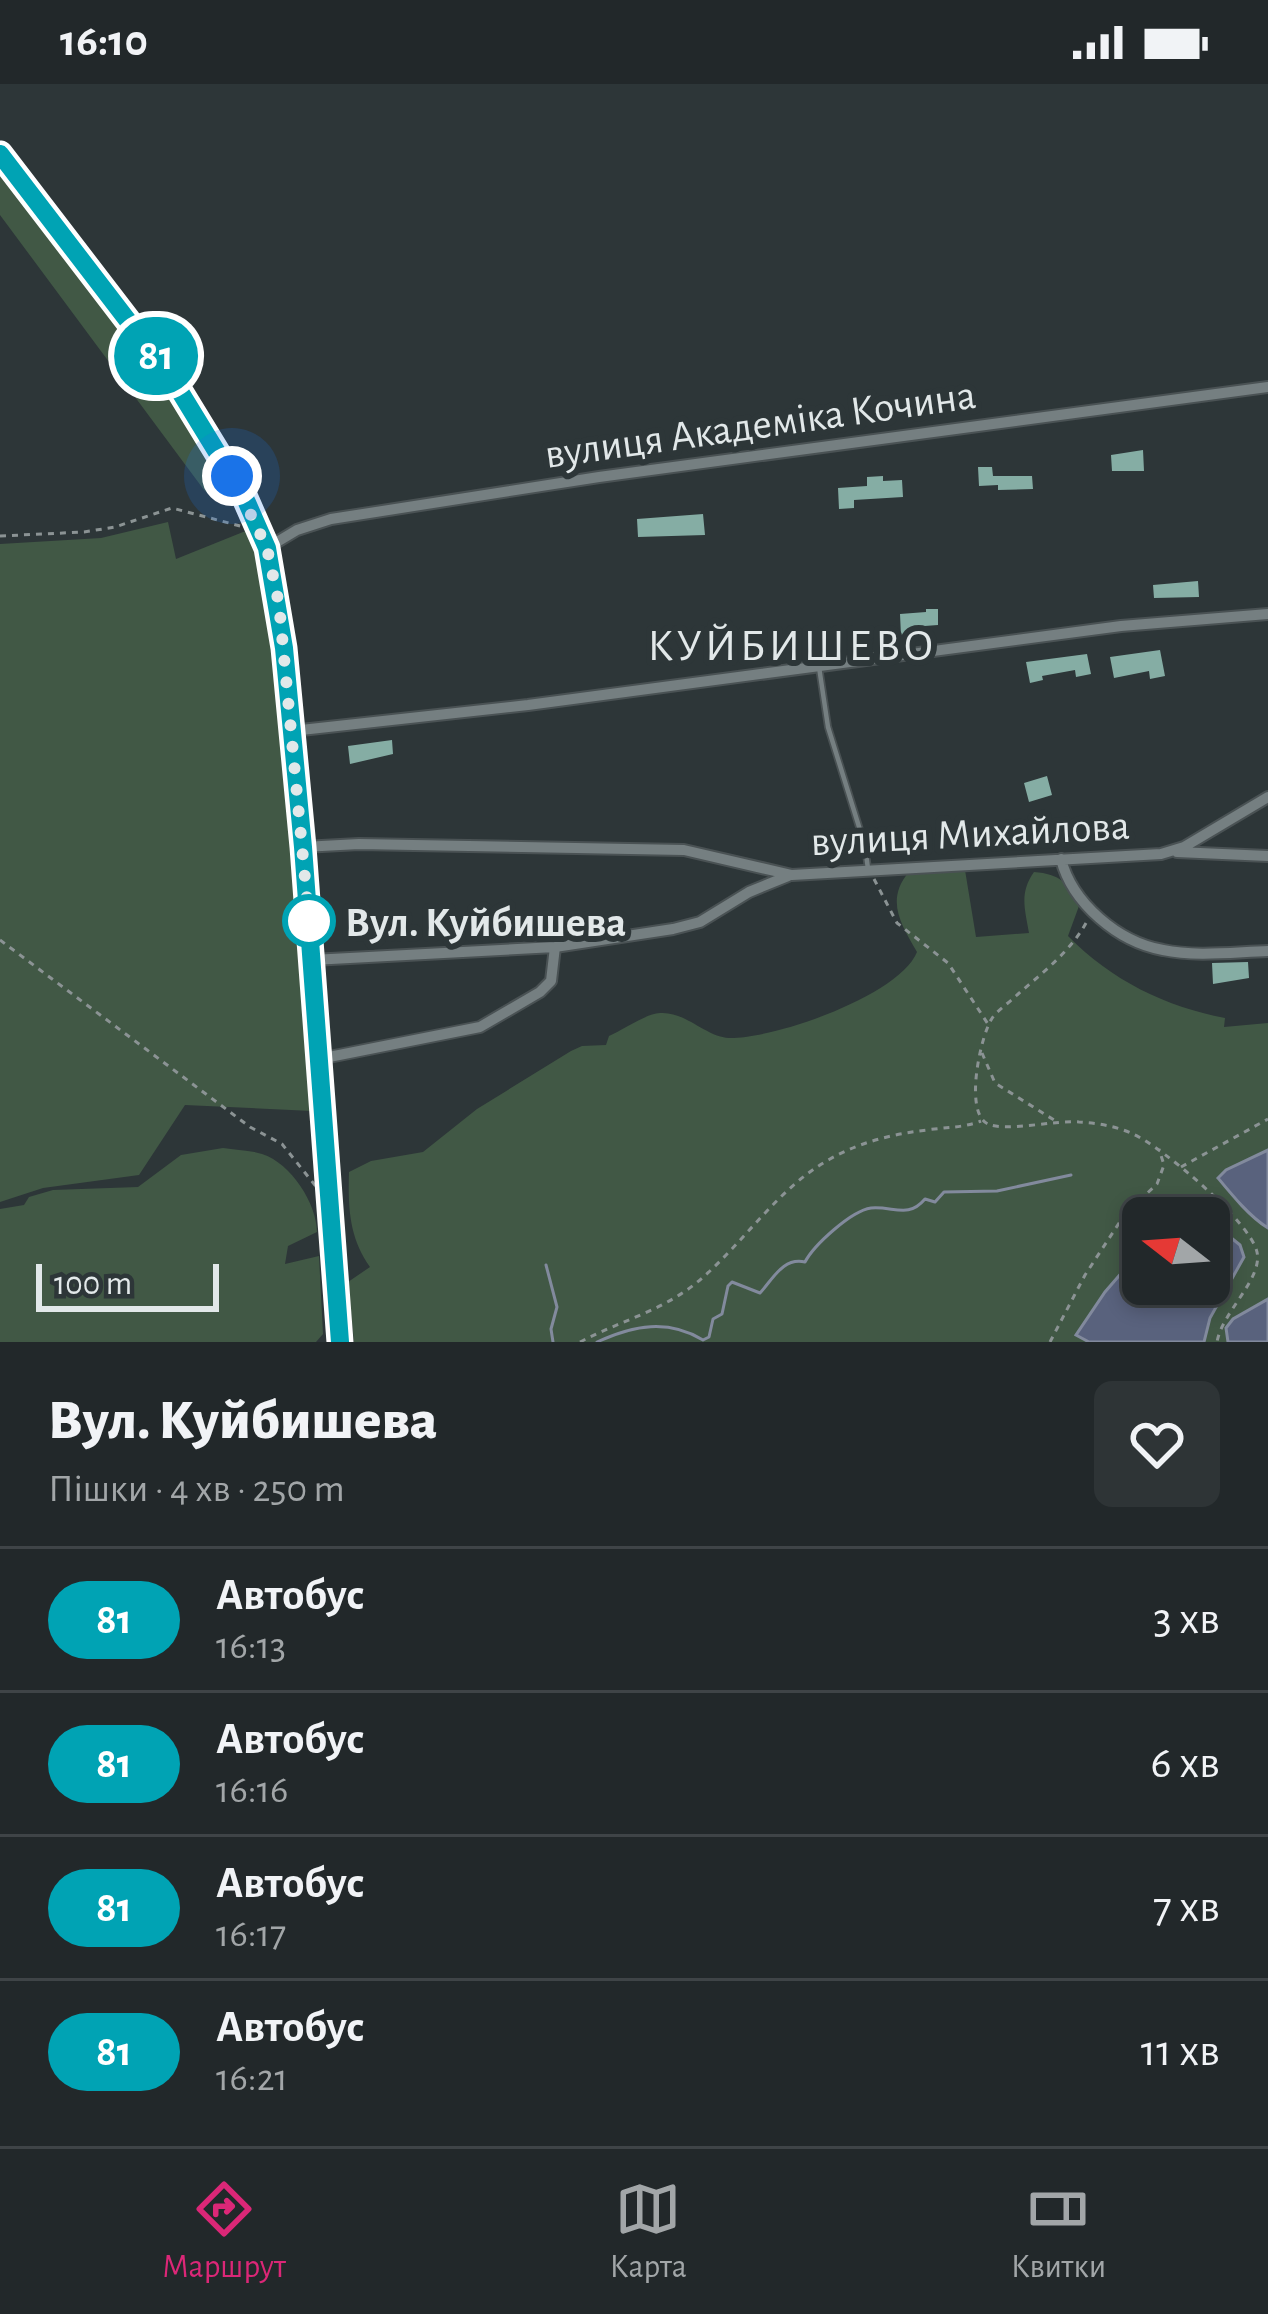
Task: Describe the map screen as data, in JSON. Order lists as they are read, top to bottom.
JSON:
{
  "streets": {
    "street": ["вулиця Академіка Кочина", "вулиця Михайлова"]
  },
  "districts": ["КУЙБИШЕВО"],
  "places": ["Вул. Куйбишева"],
  "lines": ["bus line 81"],
  "scale_bar": "100 m",
  "north": "left",
  "page": {
    "status": "16:10",
    "on_map": "81",
    "scale": "100 m",
    "heading": ["Вул. Куйбишева", "Пішки · 4 хв · 250 m"],
    "list": [
      {
        "mark": "81",
        "name": "Автобус",
        "note": "16:13",
        "value": "3 хв"
      },
      {
        "mark": "81",
        "name": "Автобус",
        "note": "16:16",
        "value": "6 хв"
      },
      {
        "mark": "81",
        "name": "Автобус",
        "note": "16:17",
        "value": "7 хв"
      },
      {
        "mark": "81",
        "name": "Автобус",
        "note": "16:21",
        "value": "11 хв"
      }
    ],
    "tabs": ["Маршрут", "Карта", "Квитки"]
  }
}
